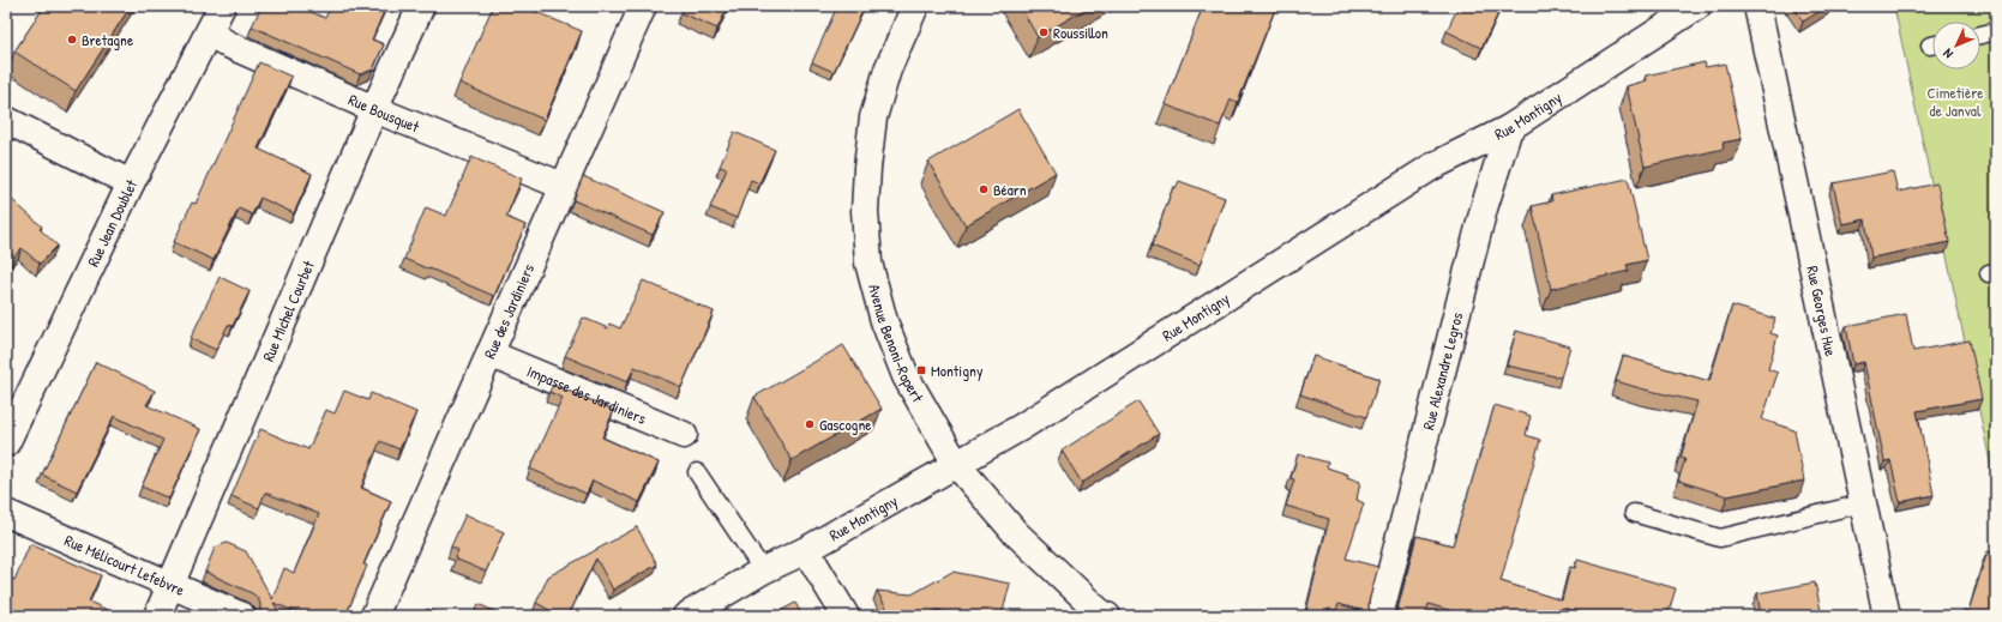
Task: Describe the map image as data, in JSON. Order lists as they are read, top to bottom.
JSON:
{
  "streets": {
    "street": [
      "Rue Bousquet",
      "Rue Montigny",
      "Rue Jean Doublet",
      "Rue Michel Courbet",
      "Rue des Jardiniers",
      "Rue Georges Hue",
      "Avenue Benoni-Ropert",
      "Rue Alexandre Legros",
      "Impasse des Jardiniers",
      "Rue Mélicourt Lefebvre"
    ]
  },
  "crossings": [
    ["Rue Bousquet", "Rue Jean Doublet"],
    ["Rue Bousquet", "Rue Michel Courbet"],
    ["Rue Bousquet", "Rue des Jardiniers"],
    ["Rue Montigny", "Avenue Benoni-Ropert"],
    ["Rue Montigny", "Rue Alexandre Legros"],
    ["Rue Michel Courbet", "Rue Mélicourt Lefebvre"],
    ["Rue des Jardiniers", "Impasse des Jardiniers"]
  ],
  "parks": ["Cimetière de Janval"],
  "places": {
    "other": [
      "Roussillon",
      "Bretagne",
      "Béarn",
      "Gascogne"
    ],
    "transit": ["Montigny"]
  },
  "north": "bottom left"
}
